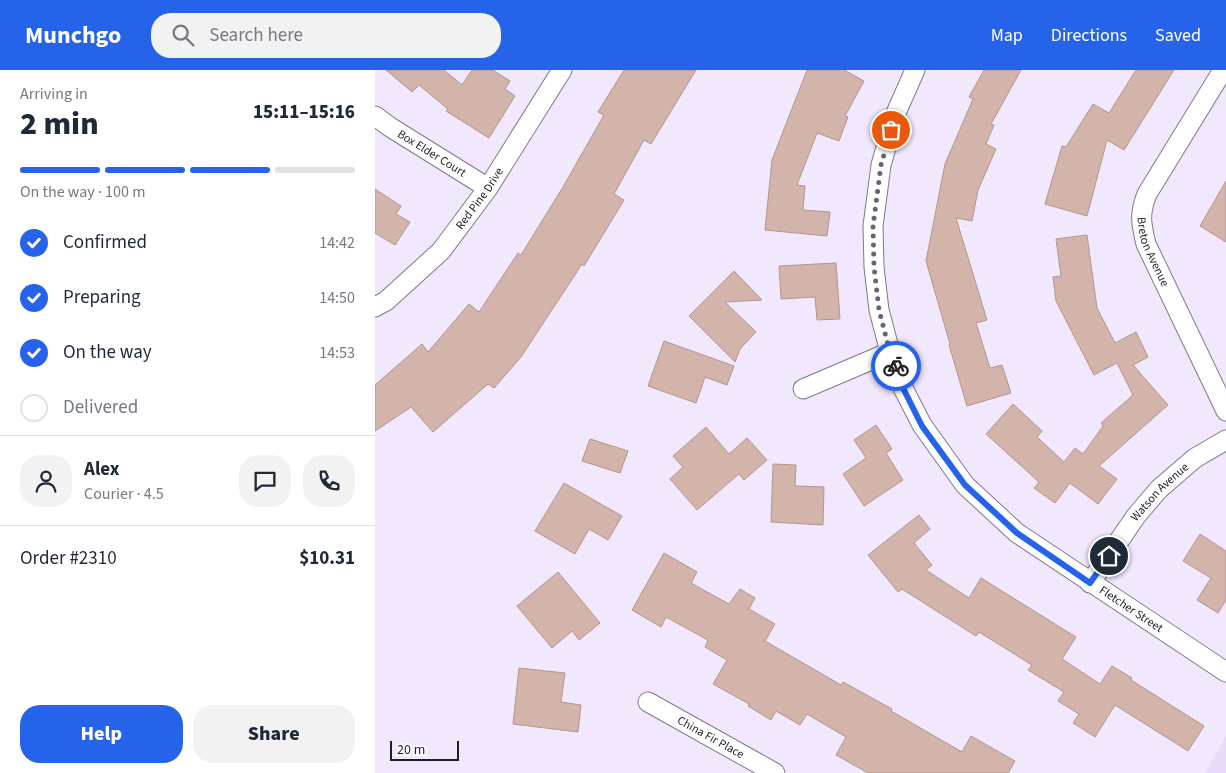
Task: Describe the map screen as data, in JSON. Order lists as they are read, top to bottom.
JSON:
{
  "streets": {
    "street": [
      "Box Elder Court",
      "Red Pine Drive",
      "Breton Avenue",
      "Watson Avenue",
      "Fletcher Street",
      "China Fir Place"
    ]
  },
  "crossings": [
    ["Box Elder Court", "Red Pine Drive"],
    ["Watson Avenue", "Fletcher Street"]
  ],
  "scale_bar": "20 m",
  "page": {
    "header": "Munchgo",
    "search": "Search here",
    "nav": ["Map", "Directions", "Saved"],
    "heading": ["2 min", "Arriving in", "15:11–15:16"],
    "panel": [
      "Alex",
      "Courier · 4.5",
      "Order #2310",
      "$10.31"
    ],
    "bar": "On the way · 100 m",
    "list": [
      ["Confirmed", "14:42"],
      ["Preparing", "14:50"],
      ["On the way", "14:53"],
      "Delivered"
    ],
    "buttons": ["Help", "Share"],
    "scale": "20 m"
  }
}
